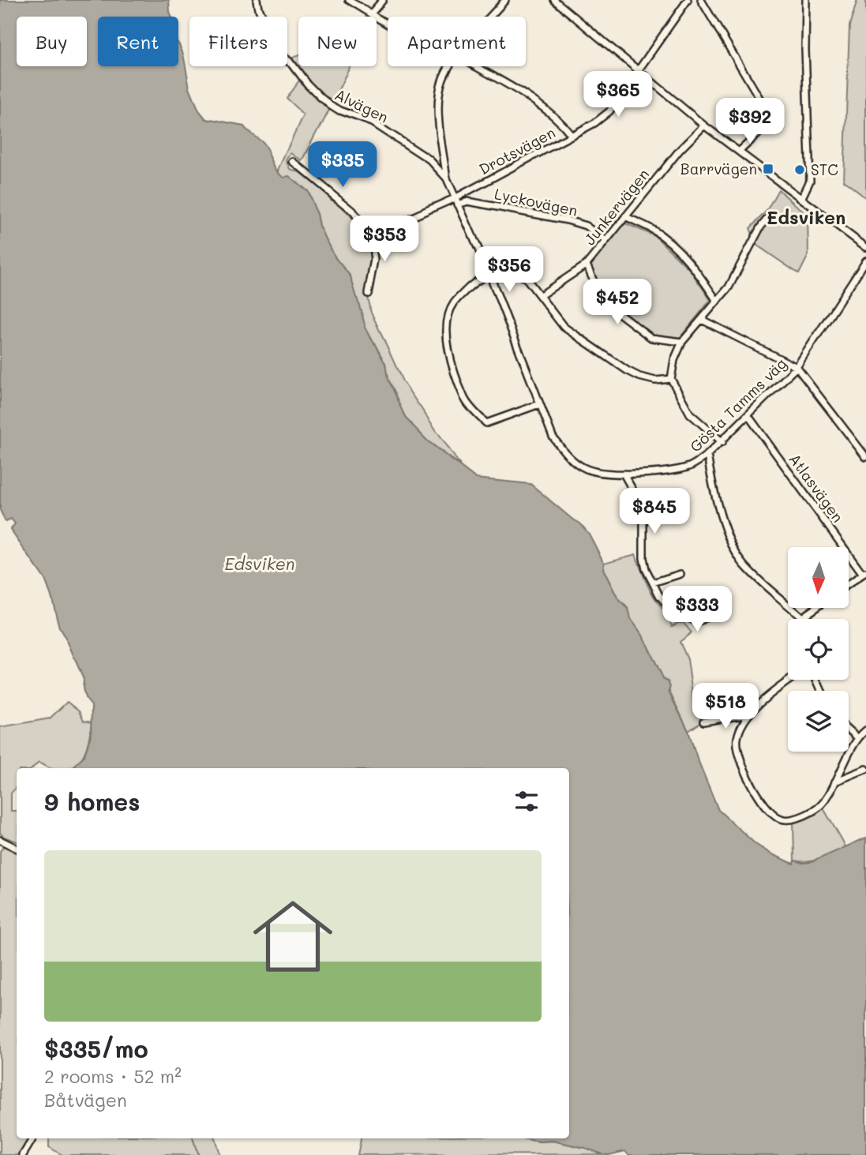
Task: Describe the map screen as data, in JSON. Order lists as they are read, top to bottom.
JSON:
{
  "streets": {
    "street": [
      "Alvägen",
      "Drotsvägen",
      "Lyckovägen",
      "Junkervägen",
      "Gösta Tamms väg",
      "Atlasvägen"
    ]
  },
  "crossings": [
    ["Alvägen", "Drotsvägen"],
    ["Alvägen", "Lyckovägen"],
    ["Alvägen", "Gösta Tamms väg"],
    ["Drotsvägen", "Lyckovägen"],
    ["Drotsvägen", "Gösta Tamms väg"],
    ["Lyckovägen", "Junkervägen"],
    ["Lyckovägen", "Gösta Tamms väg"],
    ["Gösta Tamms väg", "Atlasvägen"]
  ],
  "districts": ["Edsviken"],
  "water": ["Edsviken"],
  "places": {
    "transit": ["Barrvägen"],
    "other": ["STC"]
  },
  "north": "bottom",
  "page": {
    "chip": [
      "Buy",
      "Rent",
      "Filters",
      "New",
      "Apartment"
    ],
    "price": [
      "$365",
      "$392",
      "$335",
      "$353",
      "$356",
      "$452",
      "$845",
      "$333",
      "$518"
    ],
    "heading": "9 homes",
    "list": [
      {
        "name": "$335/mo",
        "note": "2 rooms · 52 m² · Båtvägen"
      }
    ]
  }
}
